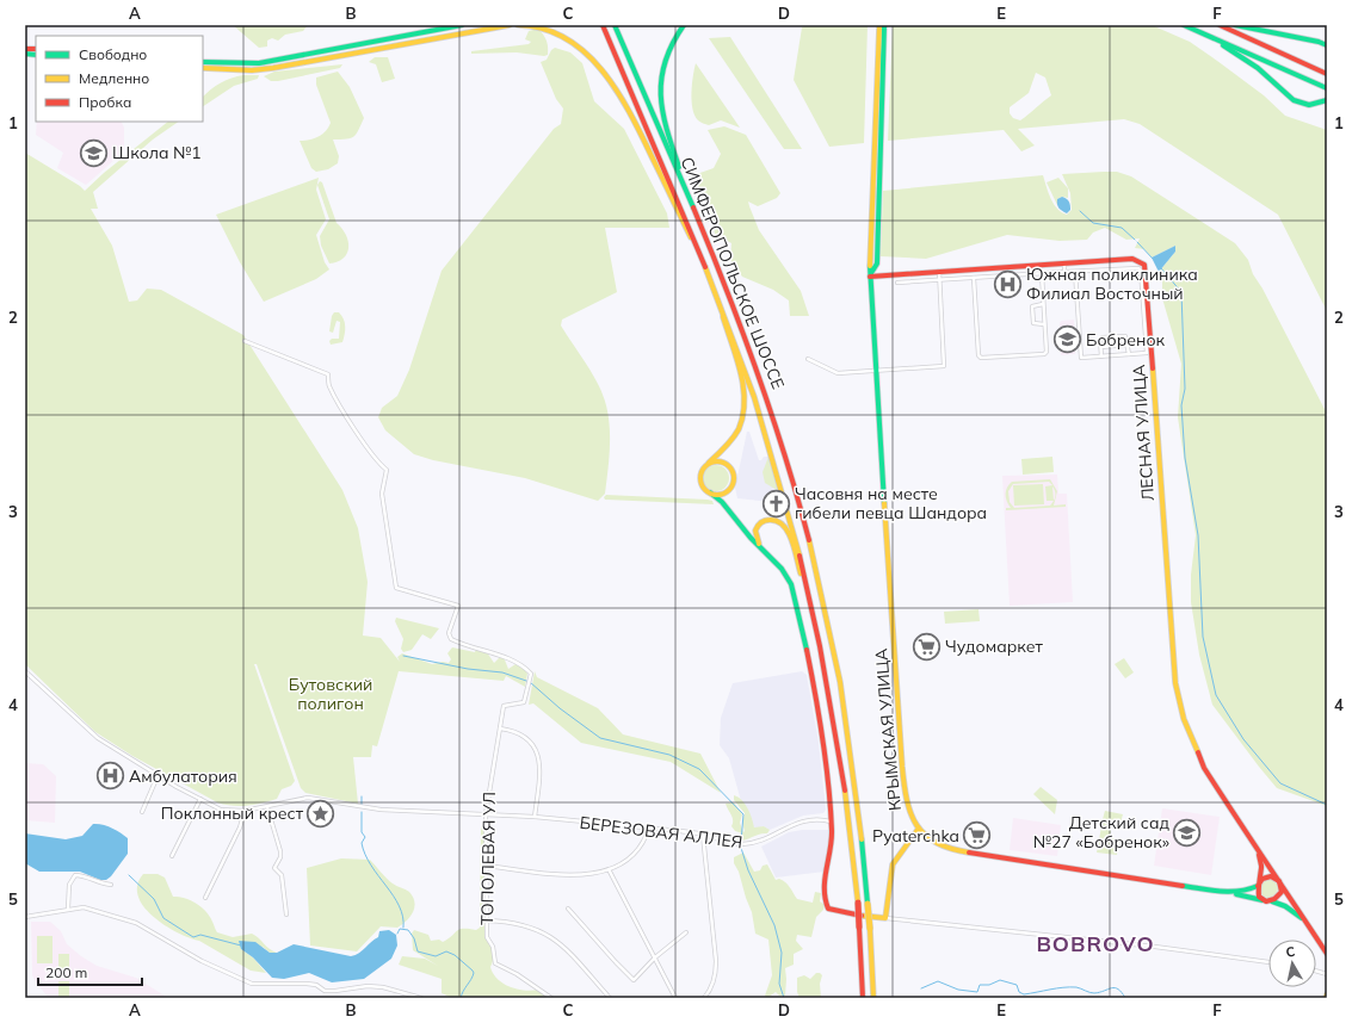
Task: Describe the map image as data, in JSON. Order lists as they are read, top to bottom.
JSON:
{
  "streets": {
    "main road": ["СИМФЕРОПОЛЬСКОЕ ШОССЕ", "ЛЕСНАЯ УЛИЦА", "КРЫМСКАЯ УЛИЦА"],
    "street": ["БЕРЕЗОВАЯ АЛЛЕЯ", "ТОПОЛЕВАЯ УЛ"]
  },
  "crossings": [
    ["ЛЕСНАЯ УЛИЦА", "КРЫМСКАЯ УЛИЦА"],
    ["БЕРЕЗОВАЯ АЛЛЕЯ", "ТОПОЛЕВАЯ УЛ"]
  ],
  "districts": ["BOBROVO"],
  "parks": ["Бутовский полигон"],
  "places": {
    "school or university": ["Школа №1", "Бобренок", "Детский сад №27 «Бобренок»"],
    "hospital": ["Южная поликлиника Филиал Восточный", "Амбулатория"],
    "church": ["Часовня на месте гибели певца Шандора"],
    "supermarket": ["Чудомаркет", "Pyaterchka"],
    "place": ["Поклонный крест"]
  },
  "legend": ["Свободно", "Медленно", "Пробка"],
  "scale_bar": "200 m",
  "north": "top",
  "grid": {
    "columns": [
      "A",
      "B",
      "C",
      "D",
      "E",
      "F"
    ],
    "rows": [
      "1",
      "2",
      "3",
      "4",
      "5"
    ]
  }
}
